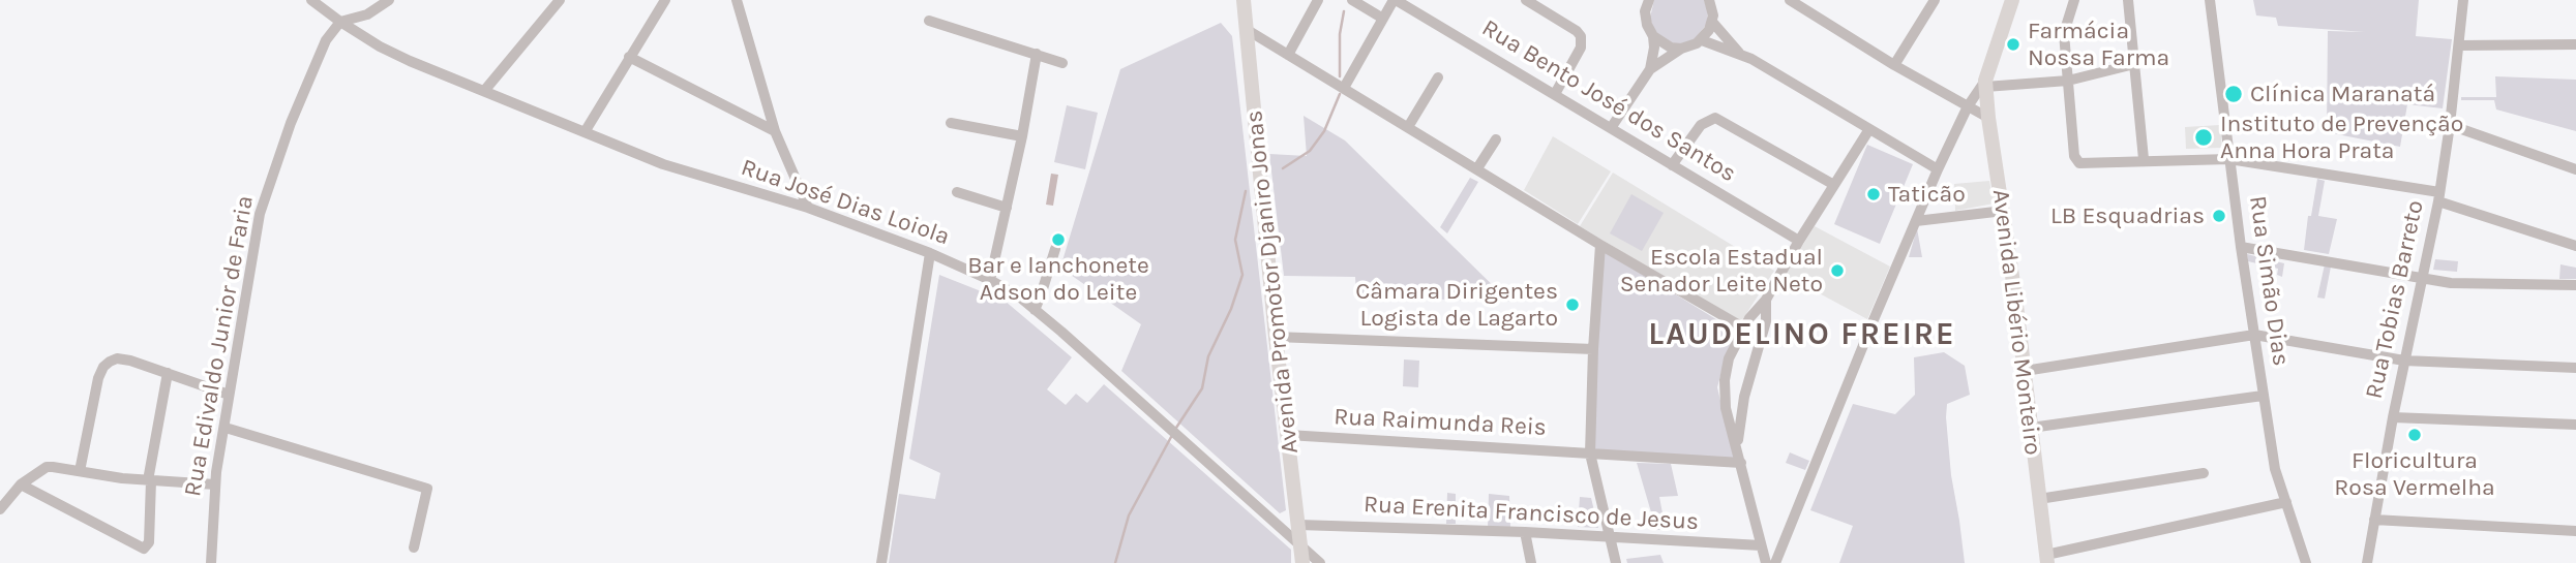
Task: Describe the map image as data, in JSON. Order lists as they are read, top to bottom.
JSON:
{
  "streets": {
    "main road": ["Avenida Promotor Djaniro Jonas", "Avenida Libério Monteiro"],
    "street": [
      "Rua Bento José dos Santos",
      "Rua José Dias Loiola",
      "Rua Simão Dias",
      "Rua Tobias Barreto",
      "Rua Edivaldo Junior de Faria",
      "Rua Raimunda Reis",
      "Rua Erenita Francisco de Jesus"
    ]
  },
  "crossings": [
    ["Rua José Dias Loiola", "Avenida Promotor Djaniro Jonas"],
    ["Rua José Dias Loiola", "Rua Edivaldo Junior de Faria"],
    ["Avenida Promotor Djaniro Jonas", "Rua Raimunda Reis"],
    ["Avenida Promotor Djaniro Jonas", "Rua Erenita Francisco de Jesus"]
  ],
  "districts": ["LAUDELINO FREIRE"],
  "places": [
    "Farmácia Nossa Farma",
    "Clínica Maranatá",
    "Instituto de Prevenção Anna Hora Prata",
    "Taticão",
    "LB Esquadrias",
    "Bar e lanchonete Adson do Leite",
    "Escola Estadual Senador Leite Neto",
    "Câmara Dirigentes Logista de Lagarto",
    "Floricultura Rosa Vermelha"
  ]
}
